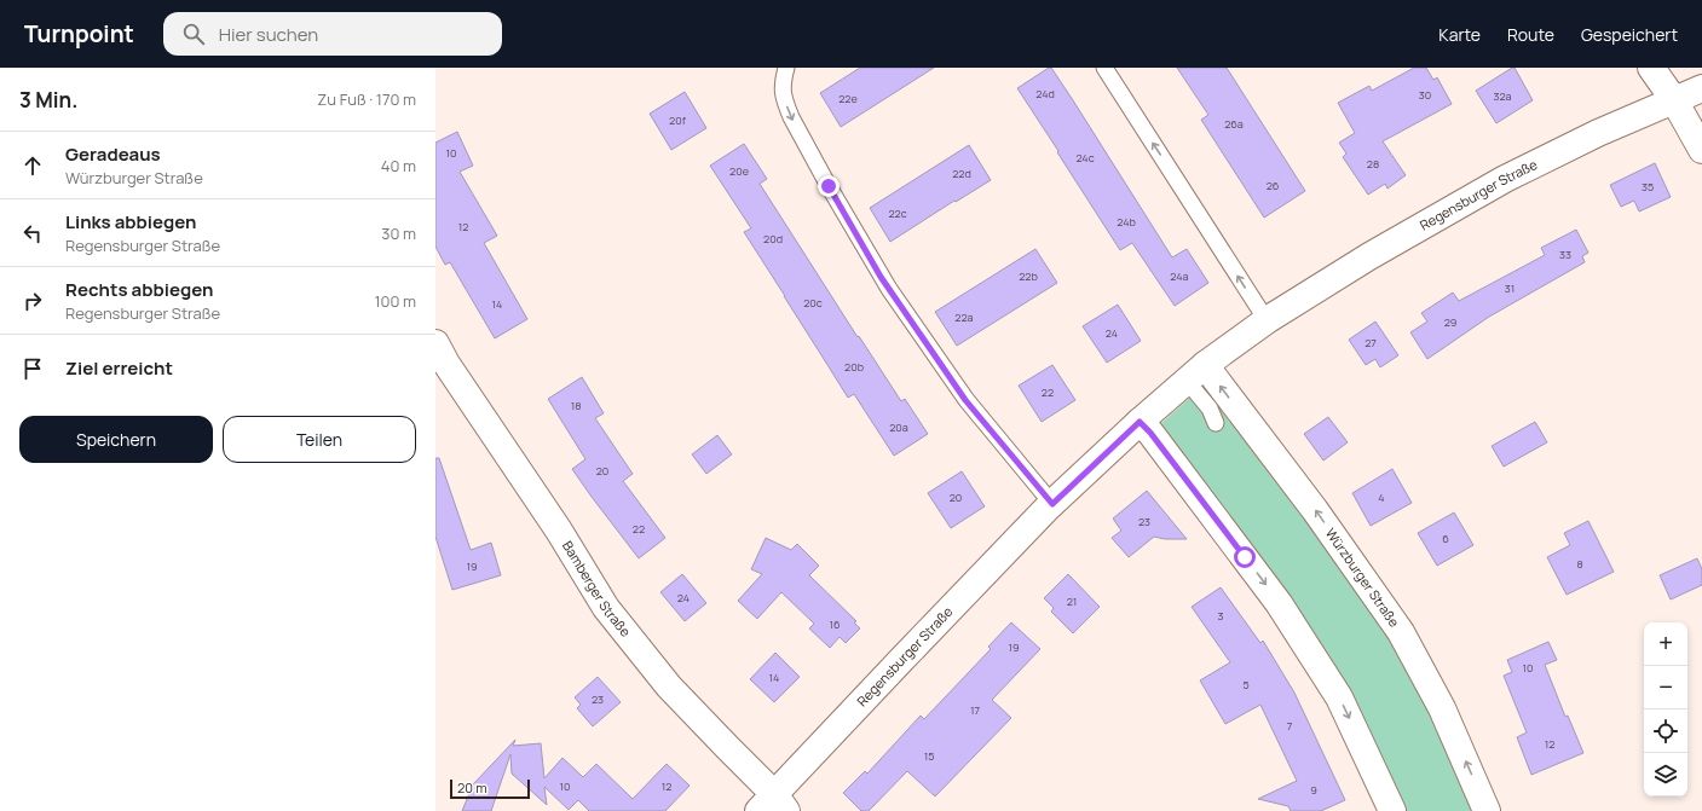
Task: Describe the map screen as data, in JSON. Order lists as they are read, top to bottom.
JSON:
{
  "streets": {
    "street": ["Regensburger Straße", "Würzburger Straße", "Bamberger Straße"]
  },
  "crossings": [
    ["Regensburger Straße", "Würzburger Straße"],
    ["Regensburger Straße", "Bamberger Straße"]
  ],
  "house_numbers": [
    "24d",
    "30",
    "32a",
    "22e",
    "20f",
    "26a",
    "10",
    "24c",
    "28",
    "20e",
    "22d",
    "26",
    "35",
    "22c",
    "24b",
    "12",
    "20d",
    "33",
    "22b",
    "24a",
    "31",
    "20c",
    "14",
    "22a",
    "29",
    "24",
    "27",
    "20b",
    "22",
    "18",
    "20a",
    "20",
    "20",
    "4",
    "23",
    "22",
    "6",
    "8",
    "19",
    "24",
    "21",
    "3",
    "16",
    "19",
    "10",
    "14",
    "5",
    "23",
    "17",
    "7",
    "12",
    "15",
    "10",
    "12",
    "9"
  ],
  "scale_bar": "20 m",
  "page": {
    "header": "Turnpoint",
    "search": "Hier suchen",
    "nav": ["Karte", "Route", "Gespeichert"],
    "heading": ["3 Min.", "Zu Fuß · 170 m"],
    "list": [
      ["Geradeaus", "Würzburger Straße", "40 m"],
      ["Links abbiegen", "Regensburger Straße", "30 m"],
      ["Rechts abbiegen", "Regensburger Straße", "100 m"],
      "Ziel erreicht"
    ],
    "buttons": ["Speichern", "Teilen"],
    "map_buttons": ["+", "−"],
    "scale": "20 m"
  }
}
